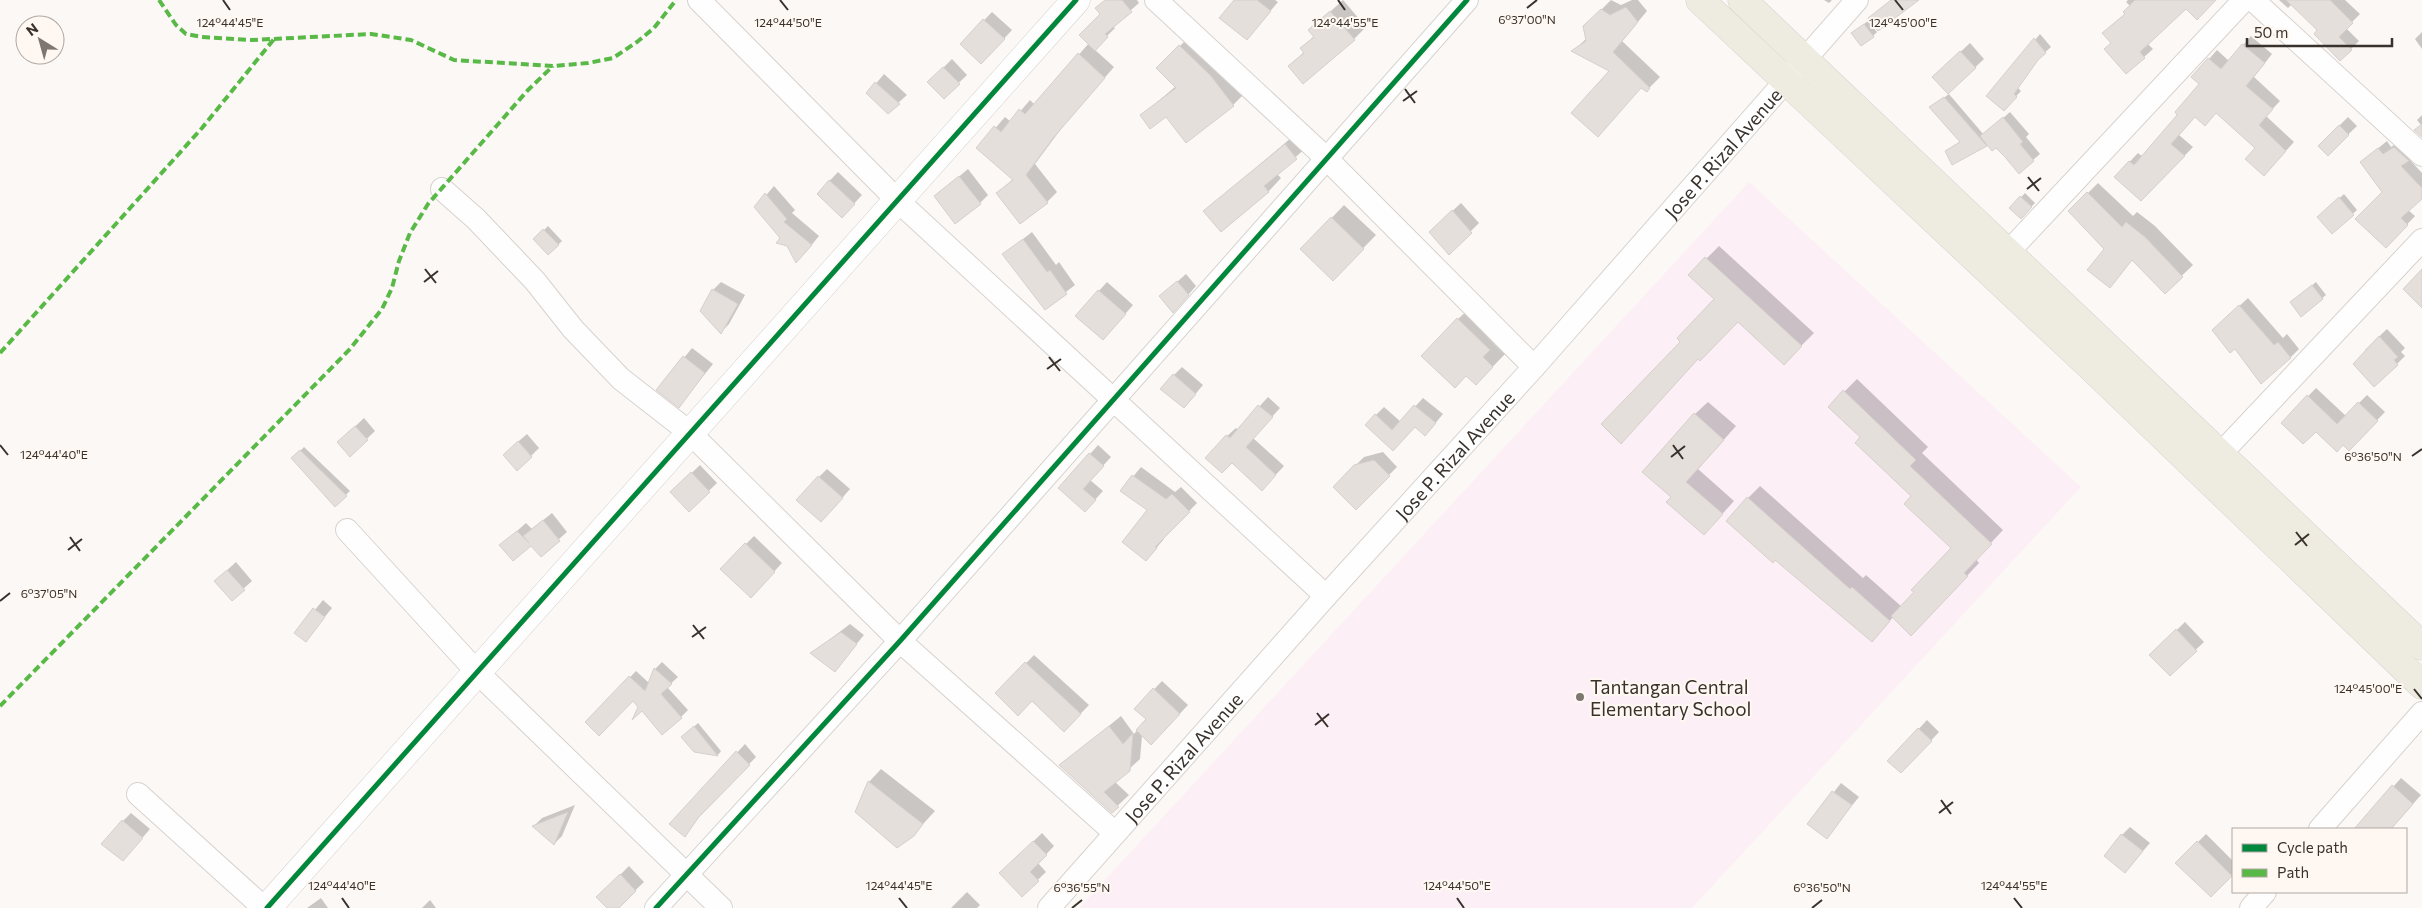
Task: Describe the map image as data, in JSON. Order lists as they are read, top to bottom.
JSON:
{
  "streets": {
    "street": ["Jose P. Rizal Avenue"]
  },
  "places": ["Tantangan Central Elementary School"],
  "legend": ["Cycle path", "Path"],
  "scale_bar": "50 m",
  "north": "top left",
  "coordinates": [
    "6°37'00\"N",
    "124°44'45\"E",
    "124°44'50\"E",
    "124°44'55\"E",
    "124°45'00\"E",
    "124°44'40\"E",
    "6°36'50\"N",
    "6°37'05\"N",
    "6°36'55\"N"
  ]
}
